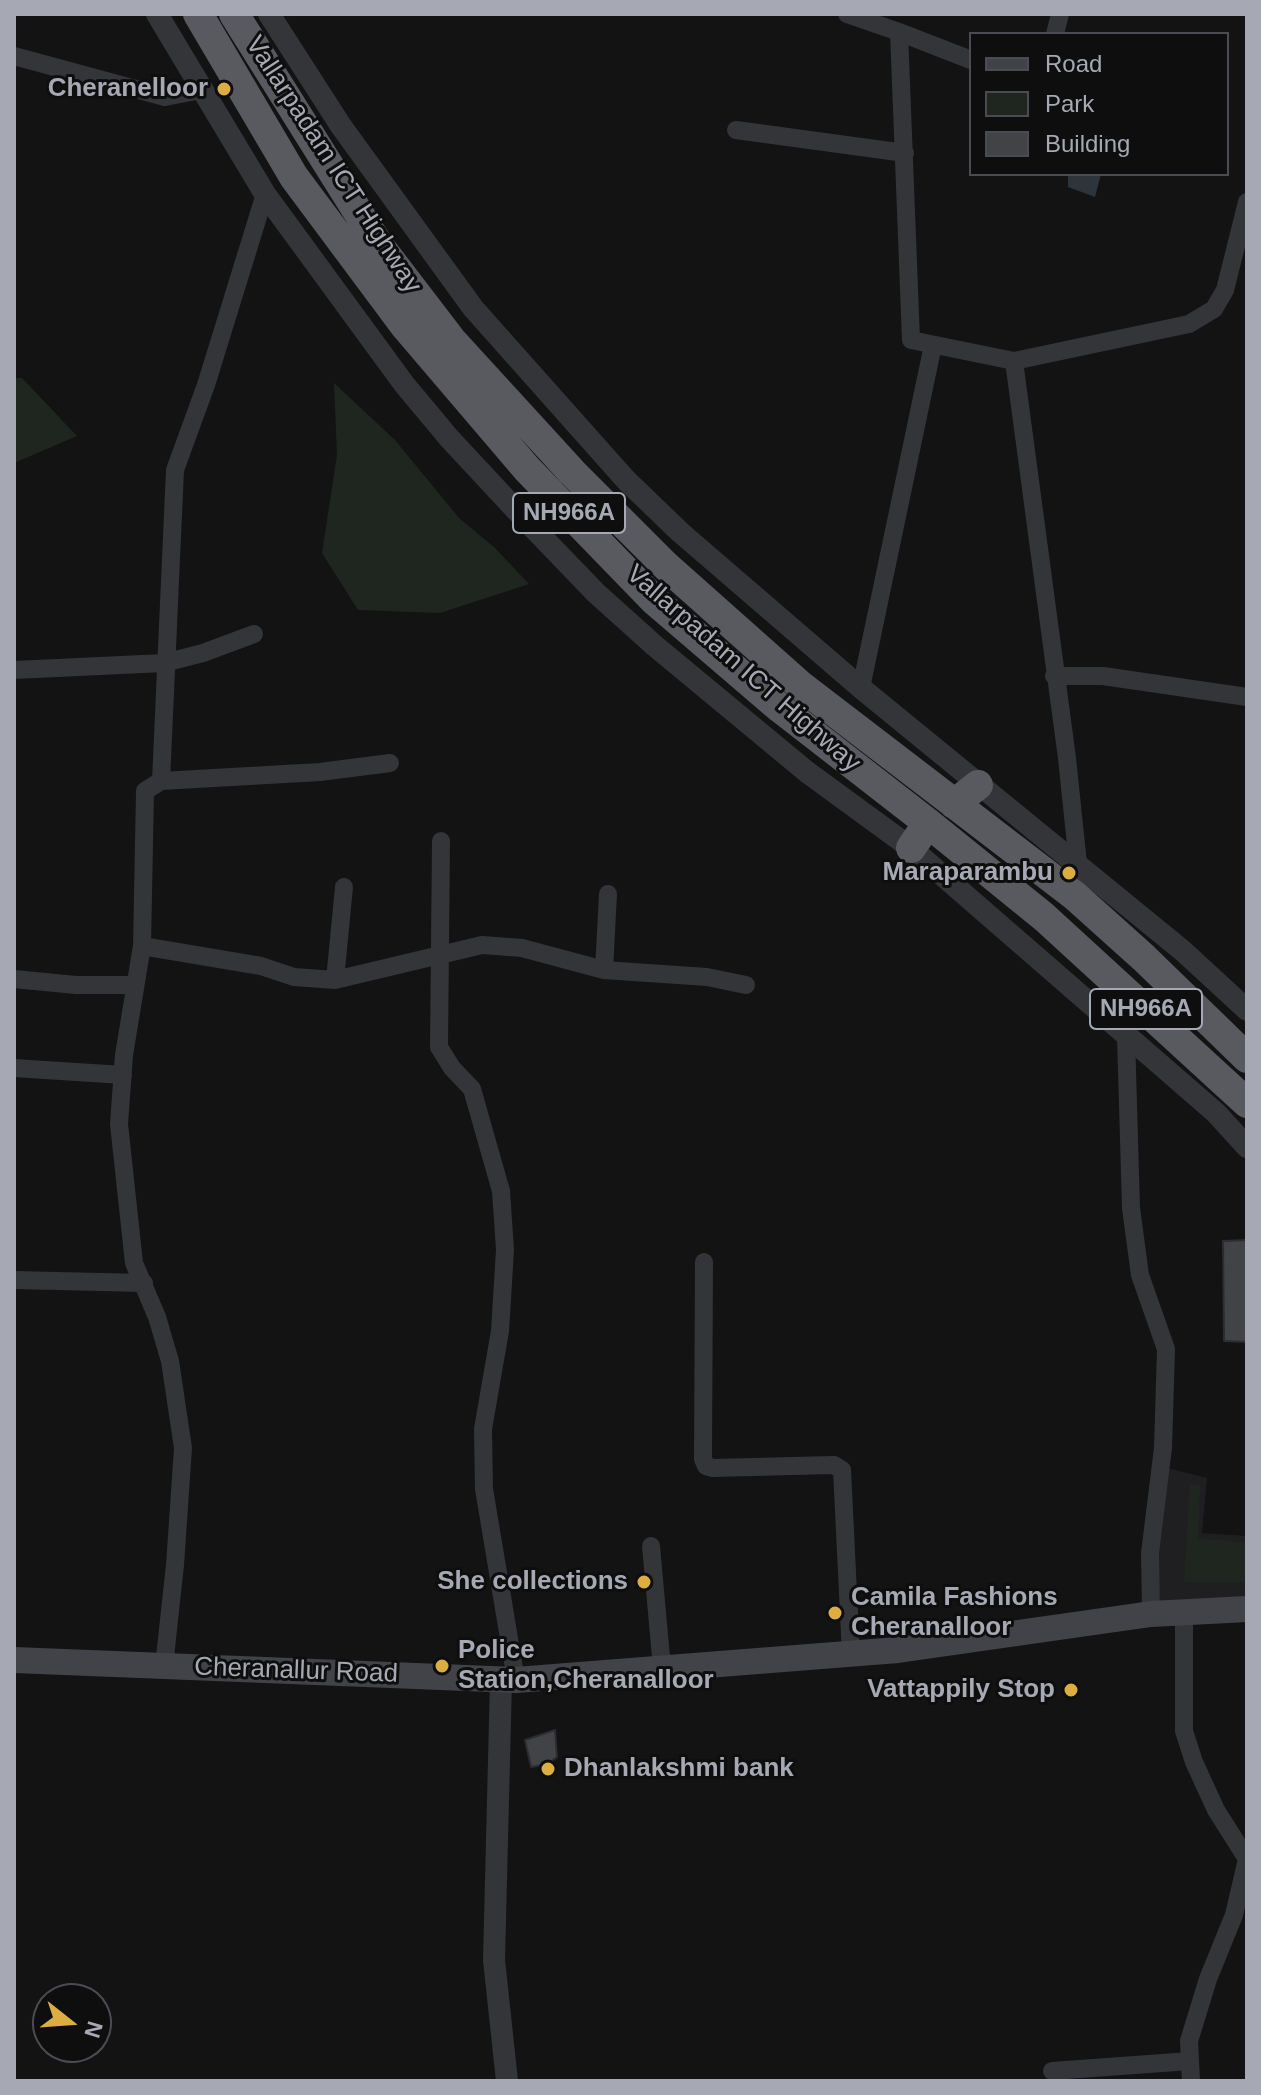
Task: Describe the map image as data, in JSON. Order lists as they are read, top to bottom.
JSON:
{
  "streets": {
    "highway": ["Vallarpadam ICT Highway", "NH966A"],
    "main road": ["Cheranallur Road"]
  },
  "places": [
    "Cheranelloor",
    "Maraparambu",
    "She collections",
    "Camila Fashions Cheranalloor",
    "Police Station,Cheranalloor",
    "Vattappily Stop",
    "Dhanlakshmi bank"
  ],
  "legend": ["Road", "Park", "Building"],
  "north": "right"
}
